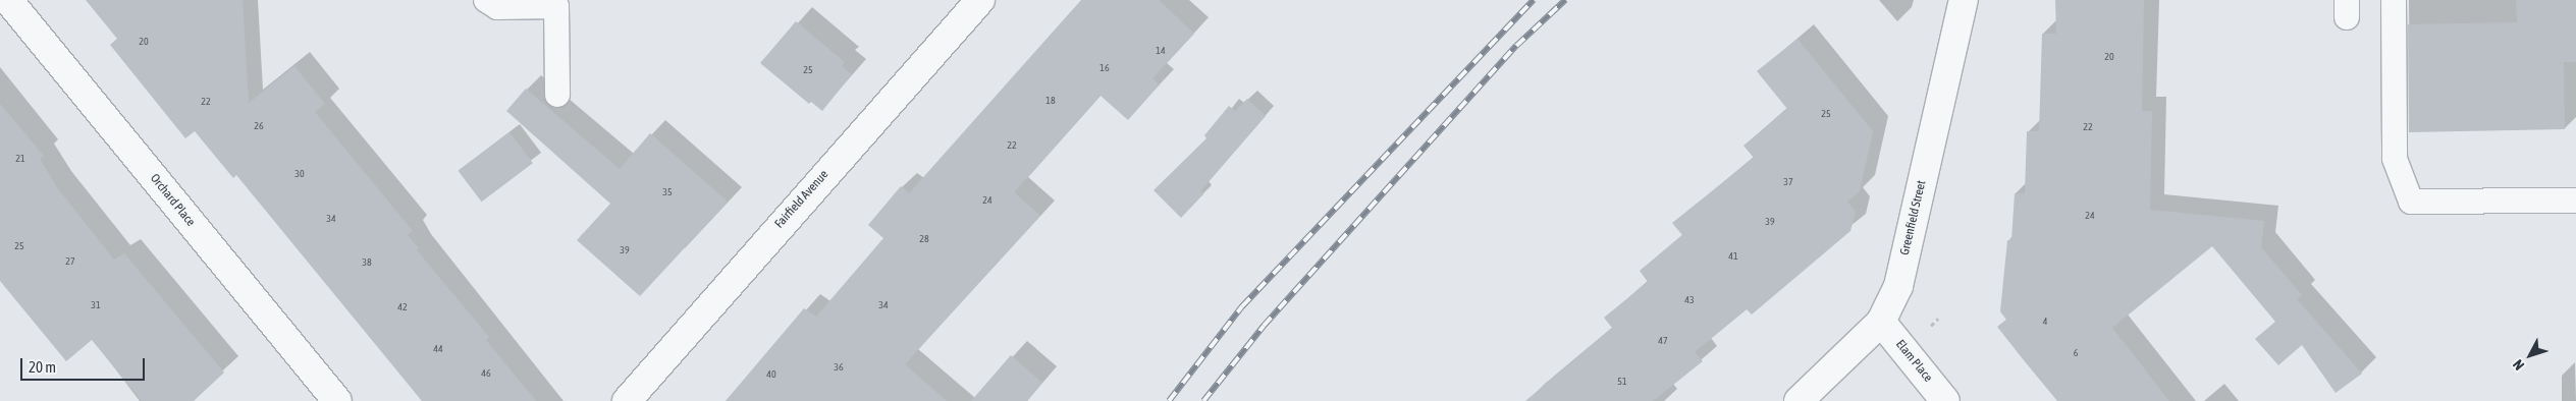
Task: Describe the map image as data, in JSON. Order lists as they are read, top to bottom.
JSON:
{
  "streets": {
    "street": [
      "Fairfield Avenue",
      "Orchard Place",
      "Greenfield Street",
      "Elam Place"
    ]
  },
  "crossings": [
    ["Greenfield Street", "Elam Place"]
  ],
  "house_numbers": [
    "20",
    "14",
    "20",
    "16",
    "25",
    "18",
    "22",
    "25",
    "26",
    "22",
    "22",
    "21",
    "30",
    "37",
    "35",
    "24",
    "24",
    "34",
    "39",
    "28",
    "25",
    "39",
    "41",
    "27",
    "38",
    "43",
    "31",
    "34",
    "42",
    "4",
    "47",
    "44",
    "6",
    "36",
    "46",
    "40",
    "51"
  ],
  "scale_bar": "20 m",
  "north": "bottom left"
}
